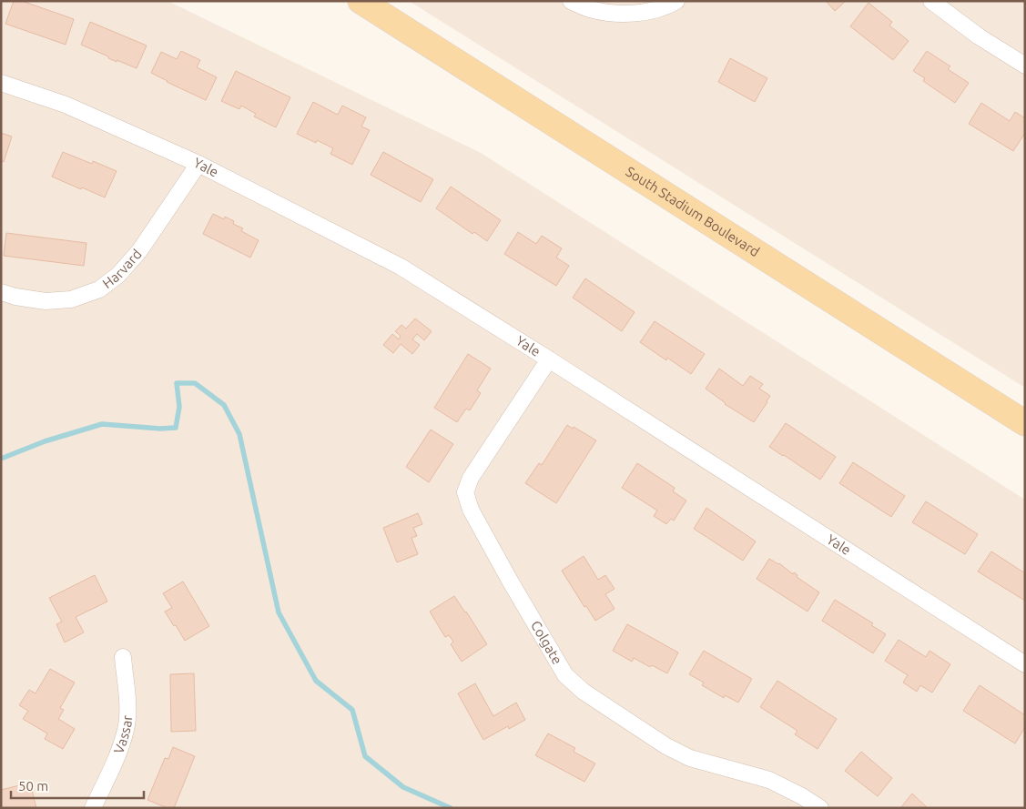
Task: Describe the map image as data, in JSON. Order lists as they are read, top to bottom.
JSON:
{
  "streets": {
    "main road": ["South Stadium Boulevard"],
    "street": [
      "Yale",
      "Harvard",
      "Colgate",
      "Vassar"
    ]
  },
  "crossings": [
    ["Yale", "Harvard"],
    ["Yale", "Colgate"]
  ],
  "scale_bar": "50 m"
}
